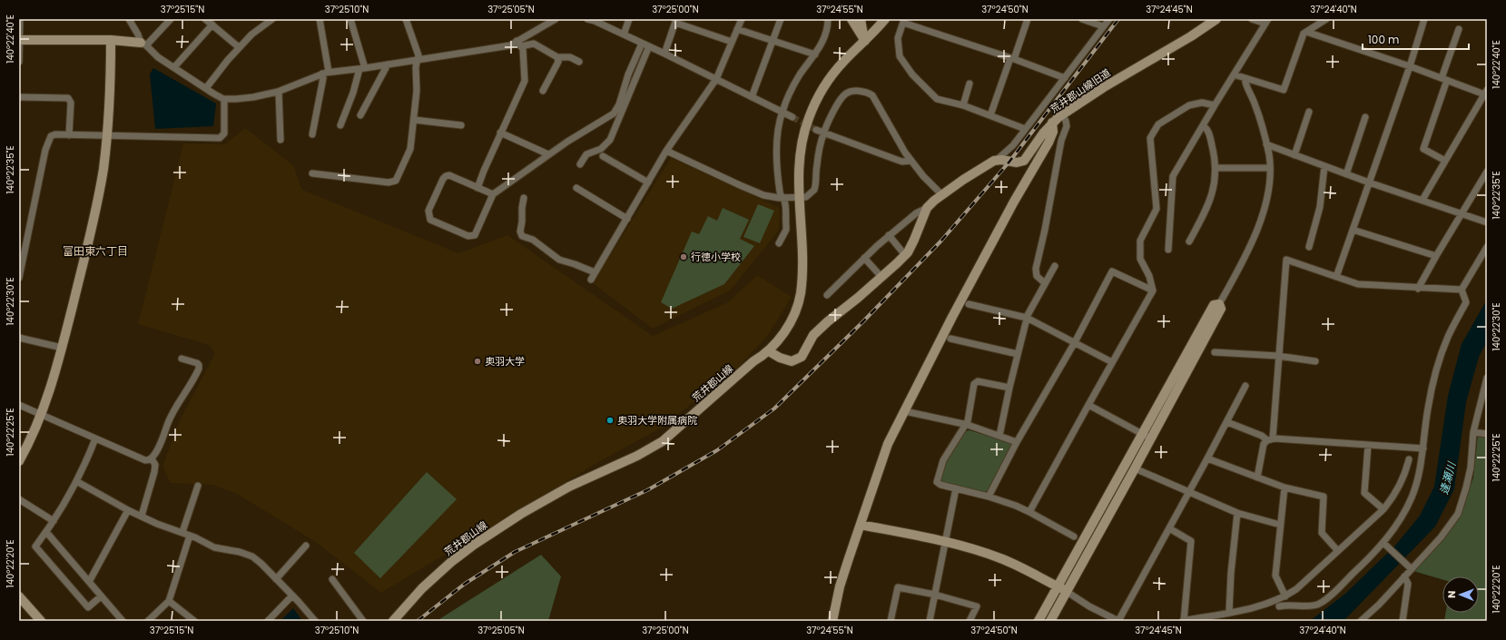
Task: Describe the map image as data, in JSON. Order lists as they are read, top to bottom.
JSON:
{
  "streets": {
    "street": ["荒井郡山線旧道", "荒井郡山線"]
  },
  "districts": ["富田東六丁目"],
  "water": ["逢瀬川"],
  "places": ["行徳小学校", "奥羽大学", "奥羽大学附属病院"],
  "scale_bar": "100 m",
  "north": "left",
  "coordinates": [
    "37°25'15\"N",
    "37°25'10\"N",
    "37°25'05\"N",
    "37°25'00\"N",
    "37°24'55\"N",
    "37°24'50\"N",
    "37°24'45\"N",
    "37°24'40\"N",
    "140°22'40\"E",
    "140°22'35\"E",
    "140°22'30\"E",
    "140°22'25\"E",
    "140°22'20\"E"
  ]
}
